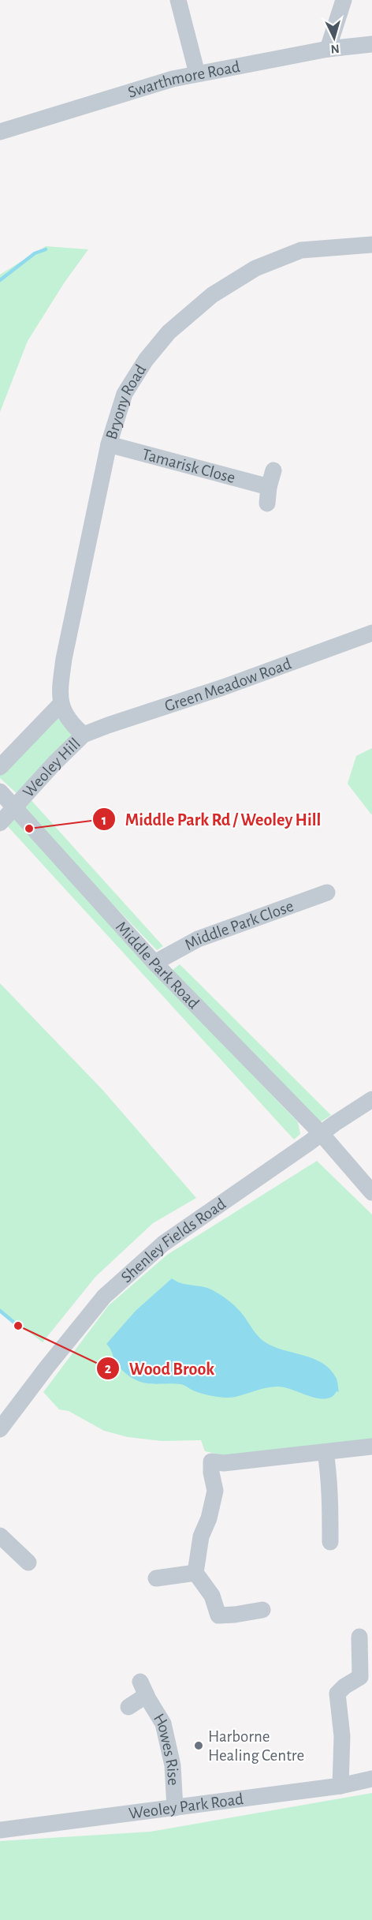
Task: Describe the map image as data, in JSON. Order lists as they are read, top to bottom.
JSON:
{
  "streets": {
    "street": [
      "Swarthmore Road",
      "Bryony Road",
      "Tamarisk Close",
      "Green Meadow Road",
      "Weoley Hill",
      "Middle Park Close",
      "Middle Park Road",
      "Shenley Fields Road",
      "Howes Rise",
      "Weoley Park Road"
    ]
  },
  "crossings": [
    ["Bryony Road", "Tamarisk Close"],
    ["Bryony Road", "Green Meadow Road"],
    ["Bryony Road", "Weoley Hill"],
    ["Green Meadow Road", "Weoley Hill"],
    ["Weoley Hill", "Middle Park Road"],
    ["Middle Park Close", "Middle Park Road"],
    ["Middle Park Road", "Shenley Fields Road"],
    ["Howes Rise", "Weoley Park Road"]
  ],
  "places": ["Middle Park Rd / Weoley Hill", "Wood Brook", "Harborne Healing Centre"],
  "north": "bottom"
}
